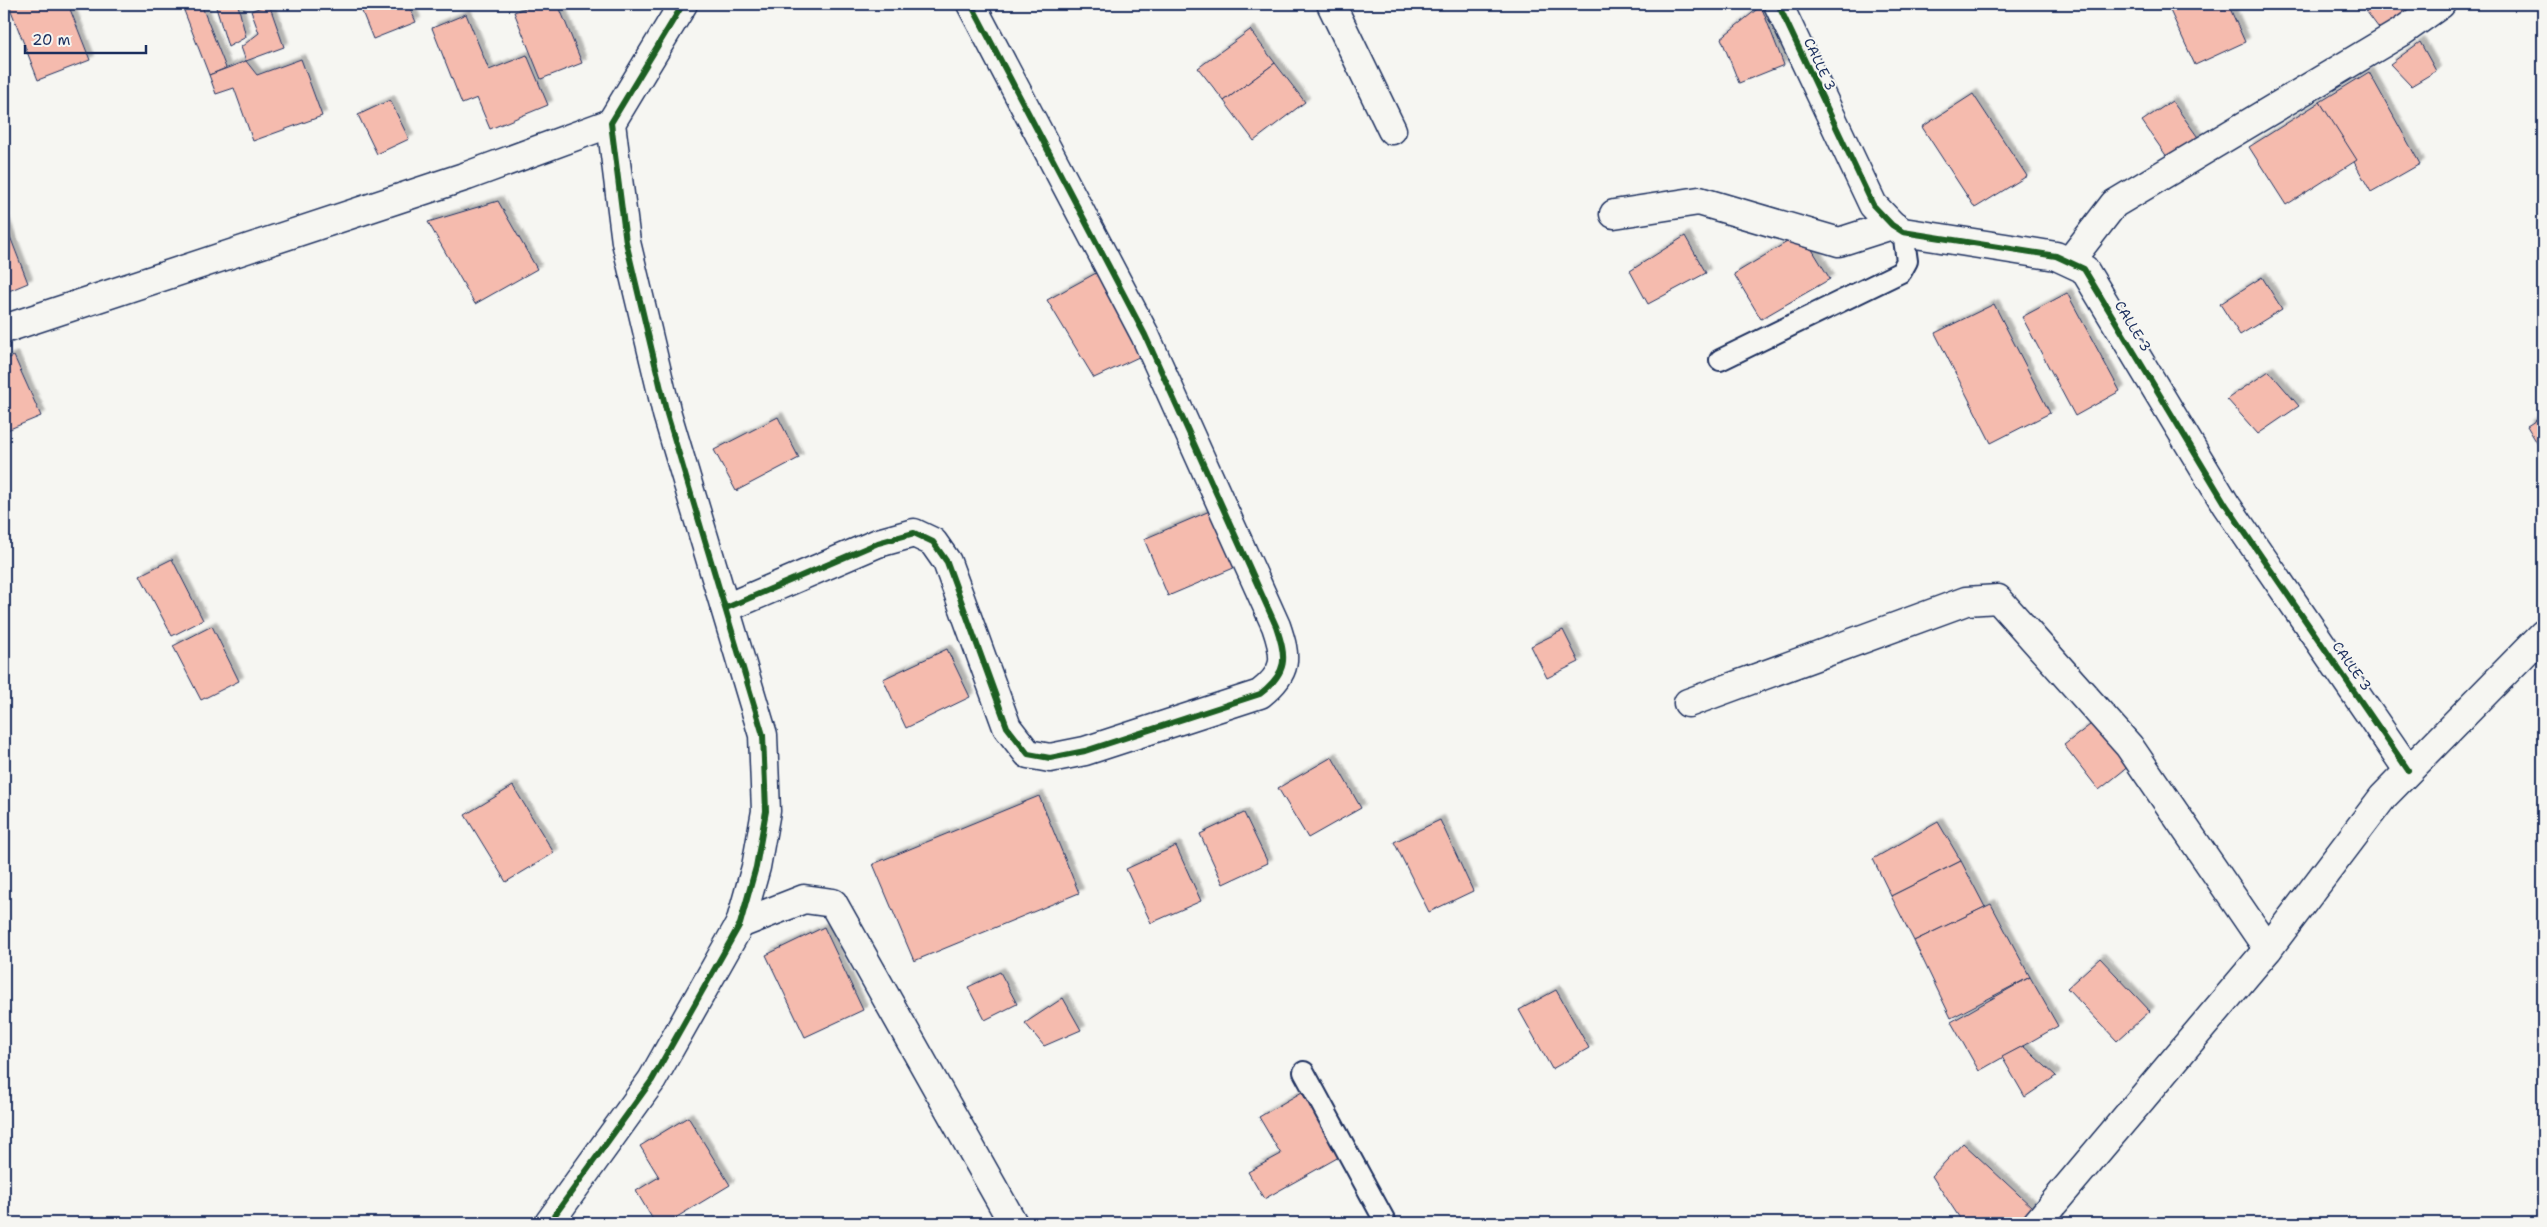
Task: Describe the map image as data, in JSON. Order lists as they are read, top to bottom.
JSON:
{
  "streets": {
    "street": ["CALLE 3"]
  },
  "scale_bar": "20 m"
}
